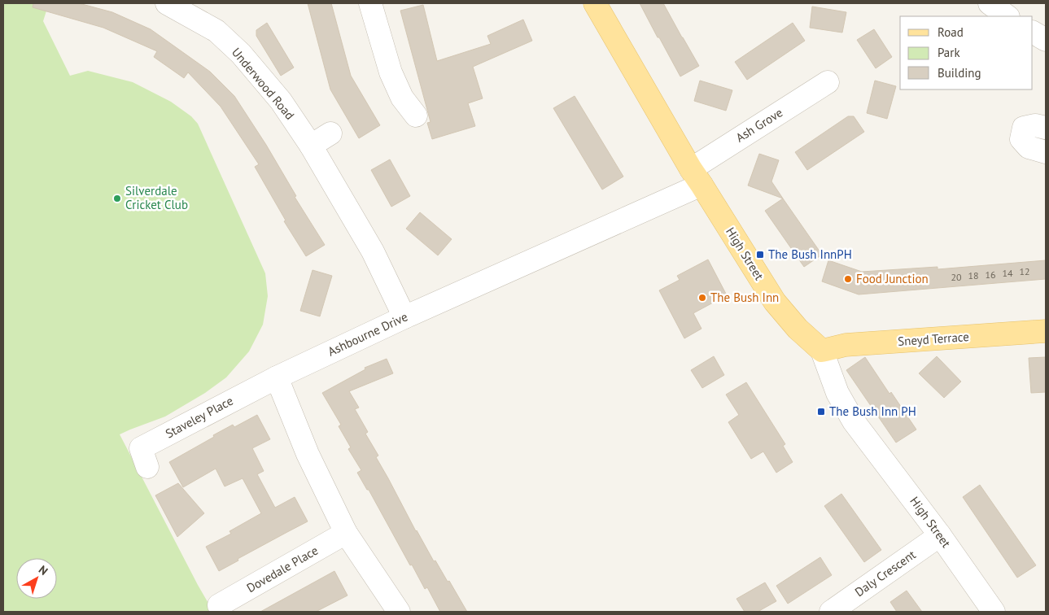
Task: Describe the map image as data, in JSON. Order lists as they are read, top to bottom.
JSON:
{
  "streets": {
    "main road": ["High Street", "Sneyd Terrace"],
    "street": [
      "Underwood Road",
      "Ash Grove",
      "Ashbourne Drive",
      "Staveley Place",
      "Dovedale Place",
      "Daly Crescent"
    ]
  },
  "crossings": [
    ["Underwood Road", "Ashbourne Drive"],
    ["Ash Grove", "High Street"],
    ["Ash Grove", "Ashbourne Drive"],
    ["High Street", "Ashbourne Drive"],
    ["High Street", "Sneyd Terrace"],
    ["High Street", "Daly Crescent"],
    ["Ashbourne Drive", "Staveley Place"]
  ],
  "places": {
    "other": ["Silverdale Cricket Club", "Food Junction", "The Bush Inn"],
    "transit": ["The Bush InnPH", "The Bush Inn PH"]
  },
  "house_numbers": [
    "12",
    "14",
    "16",
    "18",
    "20"
  ],
  "legend": ["Road", "Park", "Building"],
  "north": "top right"
}
